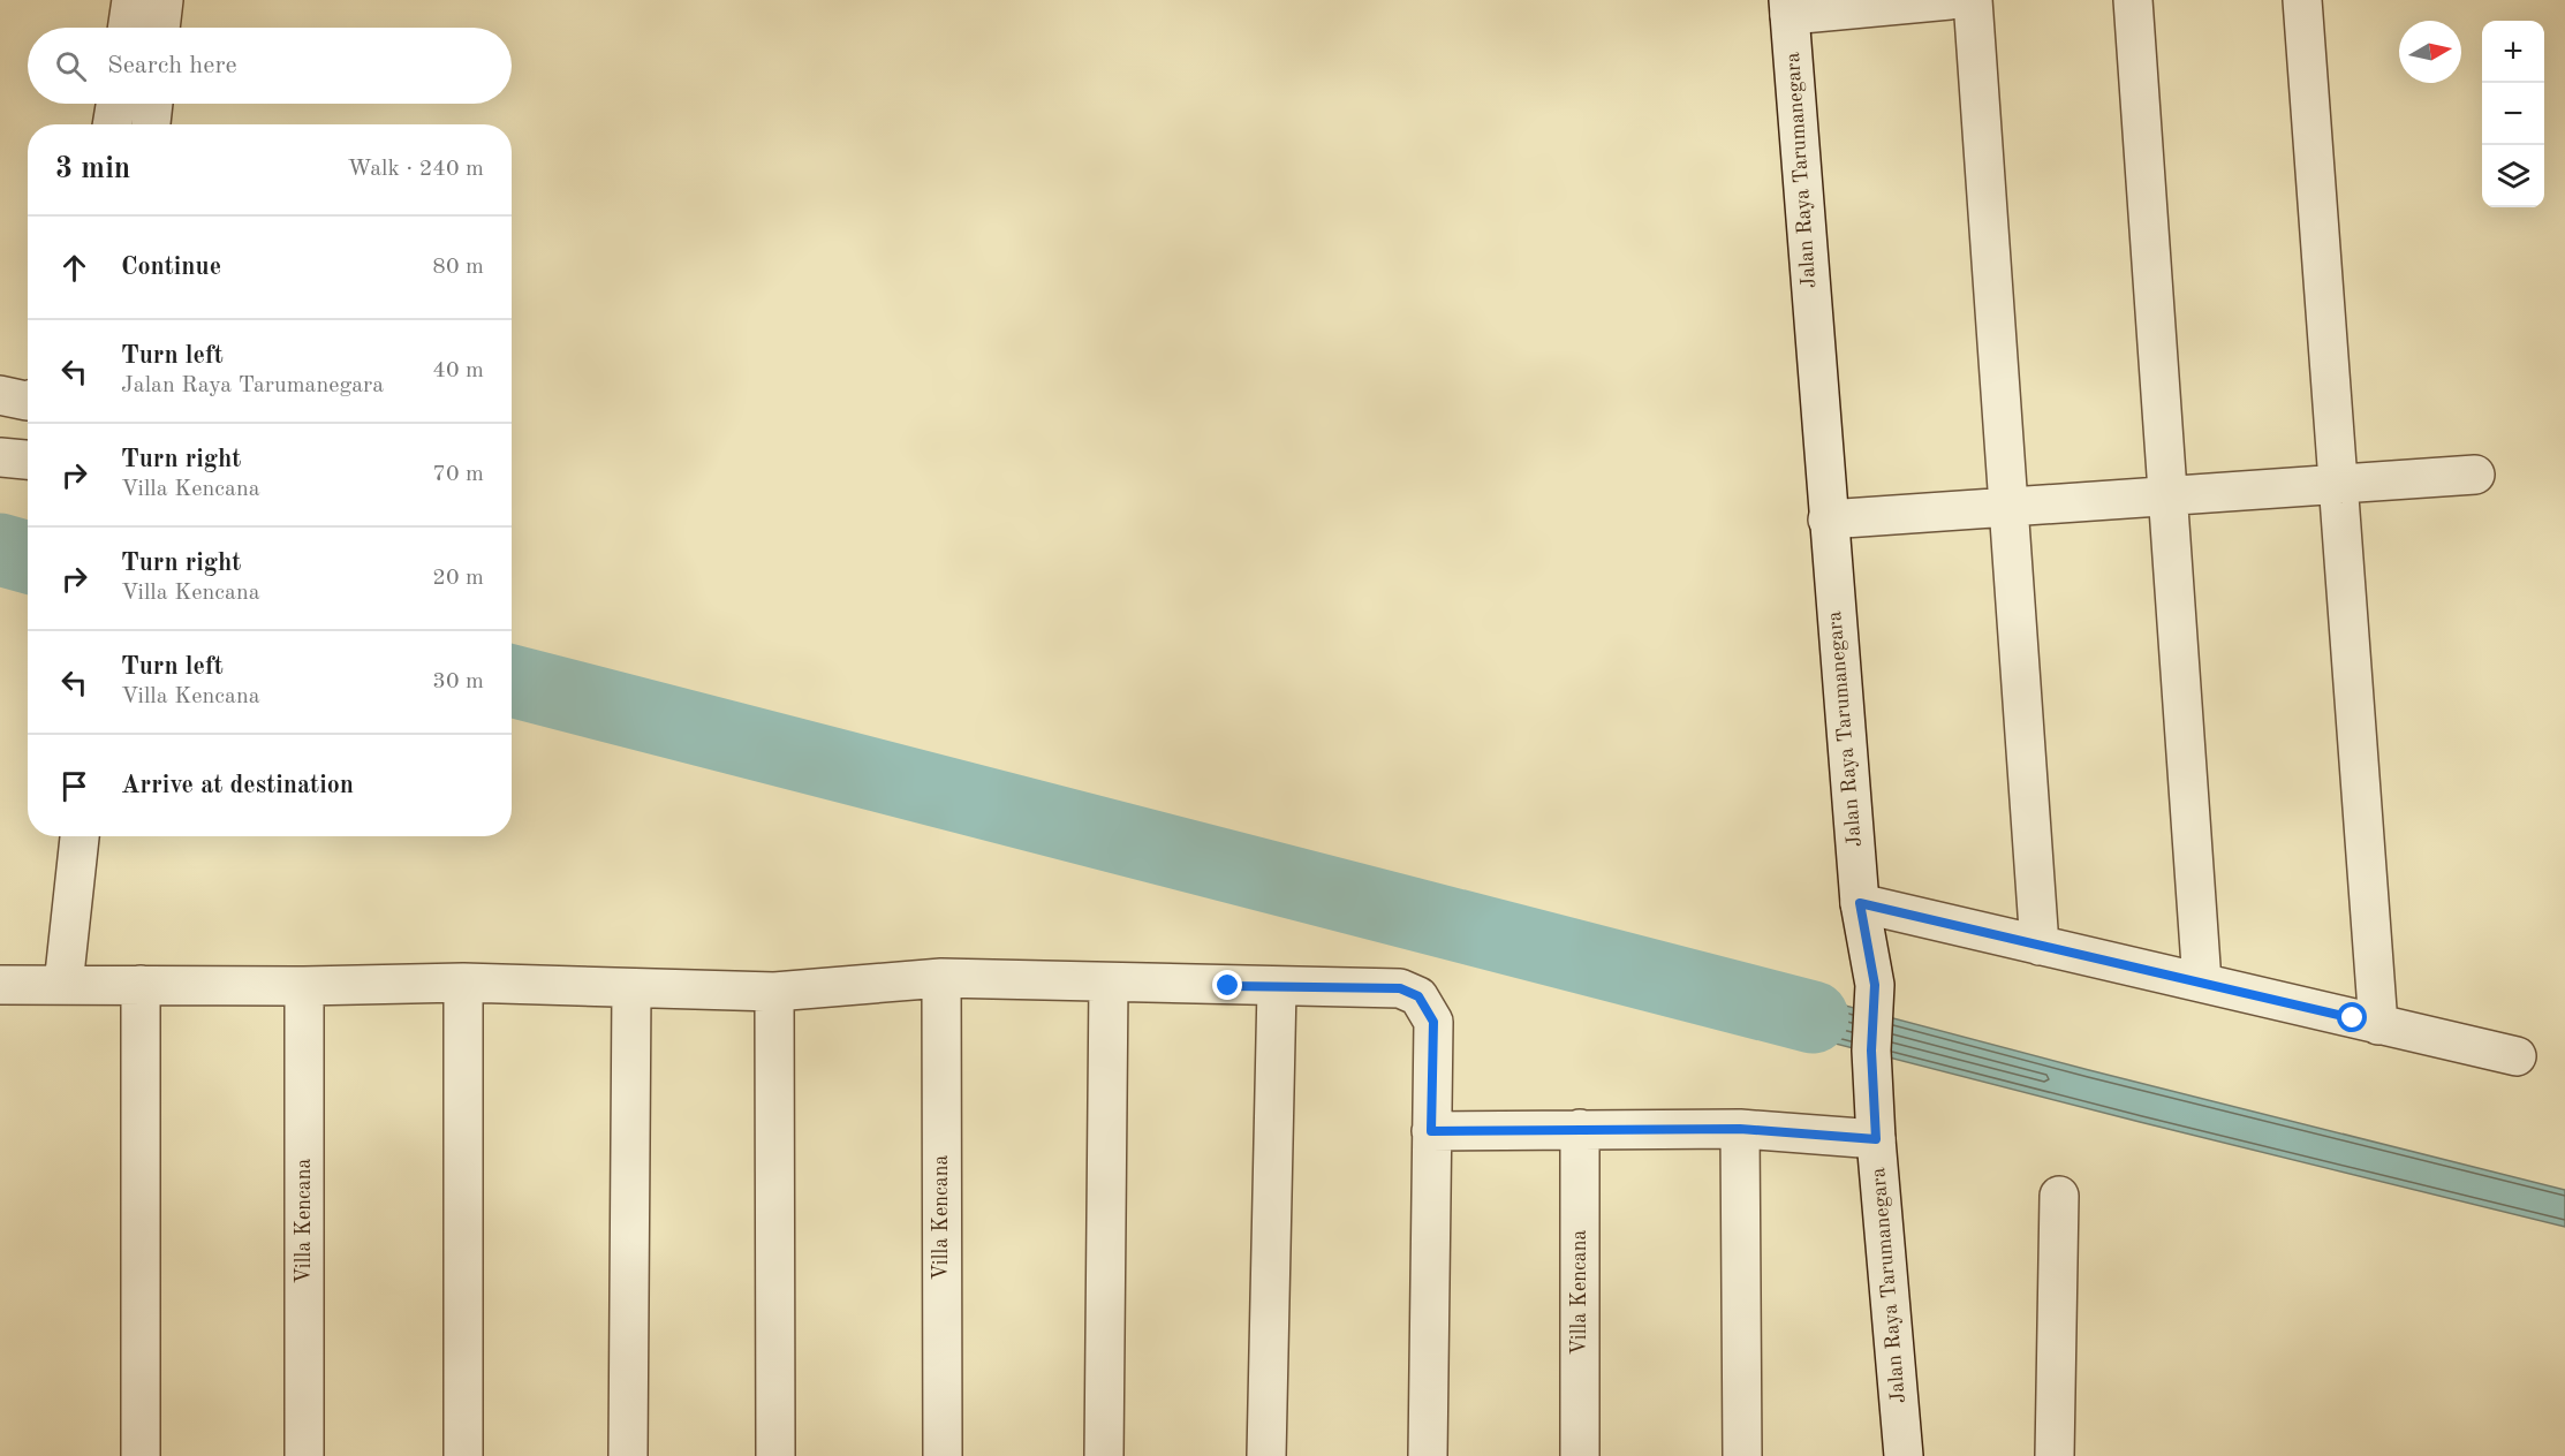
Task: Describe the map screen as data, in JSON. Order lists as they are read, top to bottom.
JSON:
{
  "streets": {
    "street": ["Jalan Raya Tarumanegara", "Villa Kencana"]
  },
  "north": "right",
  "page": {
    "map_buttons": ["+", "−"],
    "search": "Search here",
    "heading": ["3 min", "Walk · 240 m"],
    "list": [
      ["Continue", "80 m"],
      ["Turn left", "Jalan Raya Tarumanegara", "40 m"],
      ["Turn right", "Villa Kencana", "70 m"],
      ["Turn right", "Villa Kencana", "20 m"],
      ["Turn left", "Villa Kencana", "30 m"],
      "Arrive at destination"
    ]
  }
}
